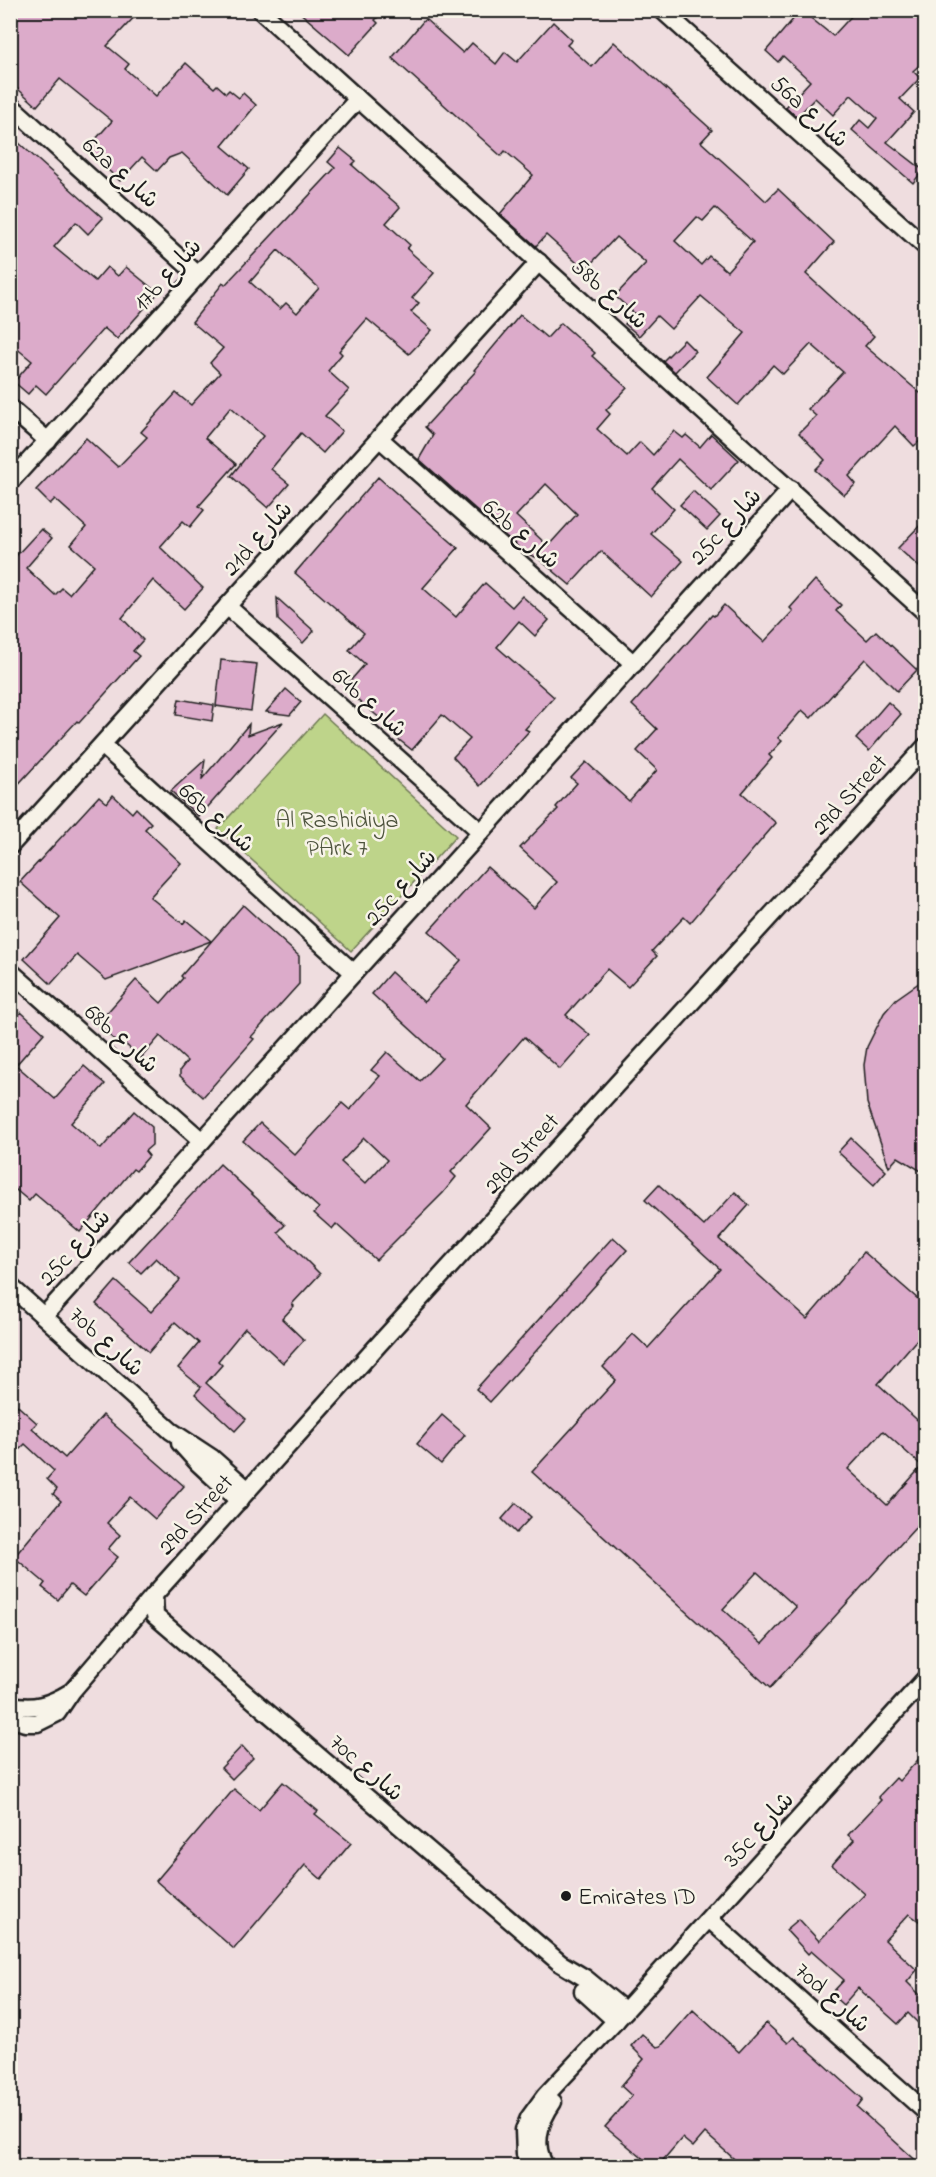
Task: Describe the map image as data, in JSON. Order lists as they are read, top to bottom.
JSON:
{
  "streets": {
    "street": [
      "56a شارع",
      "62a شارع",
      "17b شارع",
      "58b شارع",
      "25c شارع",
      "62b شارع",
      "21d شارع",
      "64b شارع",
      "29d Street",
      "66b شارع",
      "68b شارع",
      "70b شارع",
      "70c شارع",
      "35c شارع",
      "70d شارع"
    ]
  },
  "crossings": [
    ["62a شارع", "17b شارع"],
    ["17b شارع", "58b شارع"],
    ["58b شارع", "25c شارع"],
    ["58b شارع", "21d شارع"],
    ["25c شارع", "62b شارع"],
    ["25c شارع", "64b شارع"],
    ["25c شارع", "66b شارع"],
    ["25c شارع", "68b شارع"],
    ["25c شارع", "70b شارع"],
    ["62b شارع", "21d شارع"],
    ["21d شارع", "64b شارع"],
    ["21d شارع", "66b شارع"],
    ["29d Street", "70b شارع"],
    ["29d Street", "70c شارع"],
    ["70c شارع", "35c شارع"],
    ["35c شارع", "70d شارع"]
  ],
  "parks": ["Al Rashidiya PArk 7"],
  "places": ["Emirates ID"]
}
